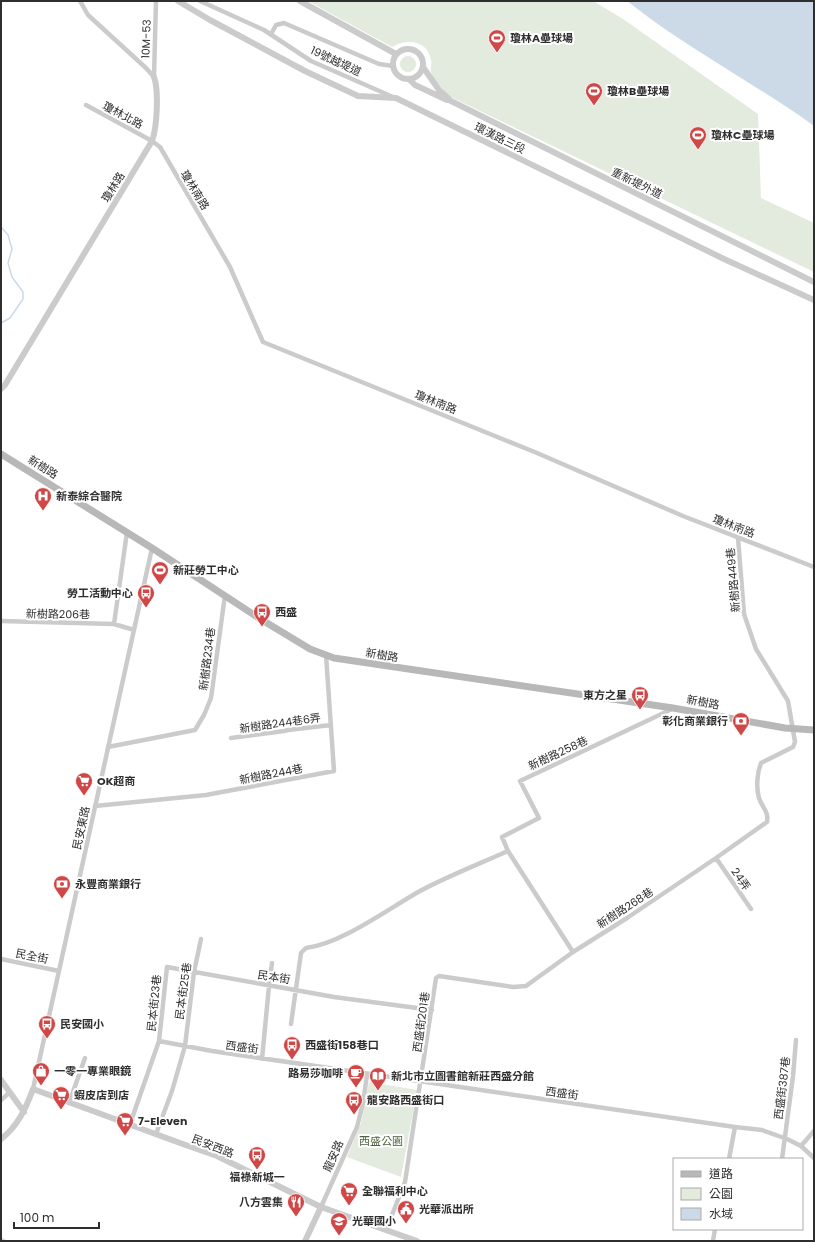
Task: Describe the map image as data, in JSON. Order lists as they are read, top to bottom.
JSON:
{
  "streets": {
    "main road": ["新樹路"],
    "street": [
      "10M-53",
      "19號越堤道",
      "瓊林北路",
      "環漢路三段",
      "重新堤外道",
      "瓊林路",
      "瓊林南路",
      "新樹路449巷",
      "新樹路206巷",
      "新樹路234巷",
      "新樹路244巷6弄",
      "新樹路258巷",
      "新樹路244巷",
      "民安東路",
      "24弄",
      "新樹路268巷",
      "民全街",
      "民本街",
      "民本街25巷",
      "民本街23巷",
      "西盛街201巷",
      "西盛街",
      "西盛街387巷",
      "民安西路",
      "龍安路"
    ]
  },
  "crossings": [
    ["10M-53", "瓊林路"],
    ["19號越堤道", "環漢路三段"],
    ["19號越堤道", "重新堤外道"],
    ["瓊林北路", "瓊林路"],
    ["瓊林北路", "瓊林南路"],
    ["瓊林路", "瓊林南路"],
    ["瓊林南路", "新樹路449巷"],
    ["新樹路", "新樹路449巷"],
    ["新樹路", "新樹路234巷"],
    ["新樹路", "新樹路258巷"],
    ["新樹路", "新樹路244巷"],
    ["新樹路", "民安東路"],
    ["新樹路", "新樹路268巷"],
    ["新樹路449巷", "新樹路268巷"],
    ["新樹路206巷", "民安東路"],
    ["新樹路234巷", "民安東路"],
    ["新樹路244巷6弄", "新樹路244巷"],
    ["新樹路244巷", "民安東路"],
    ["民安東路", "民全街"],
    ["民安東路", "民安西路"],
    ["24弄", "新樹路268巷"],
    ["新樹路268巷", "西盛街201巷"],
    ["民本街", "民本街25巷"],
    ["民本街", "民本街23巷"],
    ["民本街", "西盛街201巷"],
    ["民本街25巷", "西盛街"],
    ["民本街25巷", "民安西路"],
    ["民本街23巷", "西盛街"],
    ["西盛街201巷", "西盛街"],
    ["西盛街201巷", "民安西路"],
    ["西盛街", "西盛街387巷"],
    ["西盛街", "龍安路"],
    ["民安西路", "龍安路"]
  ],
  "parks": ["西盛公園"],
  "places": {
    "sports": [
      "瓊林A壘球場",
      "瓊林B壘球場",
      "瓊林C壘球場",
      "新莊勞工中心"
    ],
    "hospital": ["新泰綜合醫院"],
    "bus stop": [
      "勞工活動中心",
      "西盛",
      "東方之星",
      "民安國小",
      "西盛街158巷口",
      "龍安路西盛街口",
      "福祿新城一"
    ],
    "bank": ["彰化商業銀行", "永豐商業銀行"],
    "supermarket": [
      "OK超商",
      "蝦皮店到店",
      "7-Eleven",
      "全聯福利中心"
    ],
    "shop": ["一零一專業眼鏡"],
    "cafe": ["路易莎咖啡"],
    "library": ["新北市立圖書館新莊西盛分館"],
    "restaurant": ["八方雲集"],
    "public building": ["光華派出所"],
    "school or university": ["光華國小"]
  },
  "legend": ["道路", "公園", "水域"],
  "scale_bar": "100 m"
}
